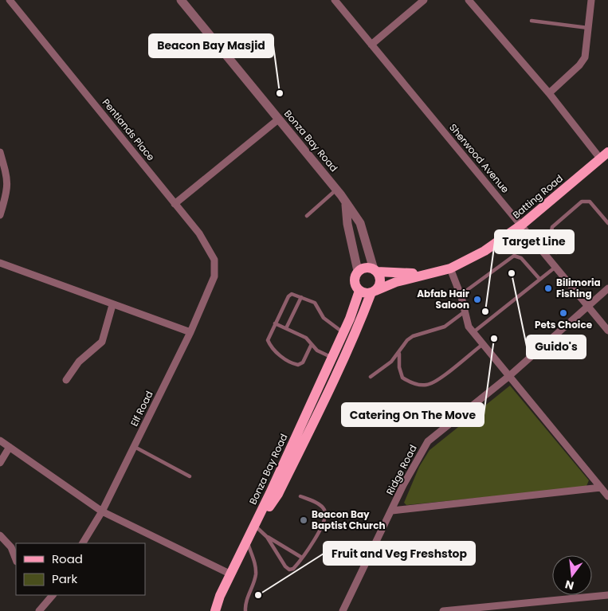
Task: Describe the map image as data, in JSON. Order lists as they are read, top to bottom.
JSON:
{
  "streets": {
    "main road": ["Bonza Bay Road", "Batting Road"],
    "street": [
      "Pentlands Place",
      "Sherwood Avenue",
      "Elf Road",
      "Ridge Road"
    ]
  },
  "crossings": [
    ["Pentlands Place", "Elf Road"],
    ["Bonza Bay Road", "Batting Road"],
    ["Sherwood Avenue", "Batting Road"],
    ["Sherwood Avenue", "Ridge Road"]
  ],
  "places": [
    "Beacon Bay Masjid",
    "Guido's",
    "Bilimoria Fishing",
    "Abfab Hair Saloon",
    "Target Line",
    "Pets Choice",
    "Catering On The Move",
    "Beacon Bay Baptist Church",
    "Fruit and Veg Freshstop"
  ],
  "legend": ["Road", "Park"],
  "north": "bottom"
}
